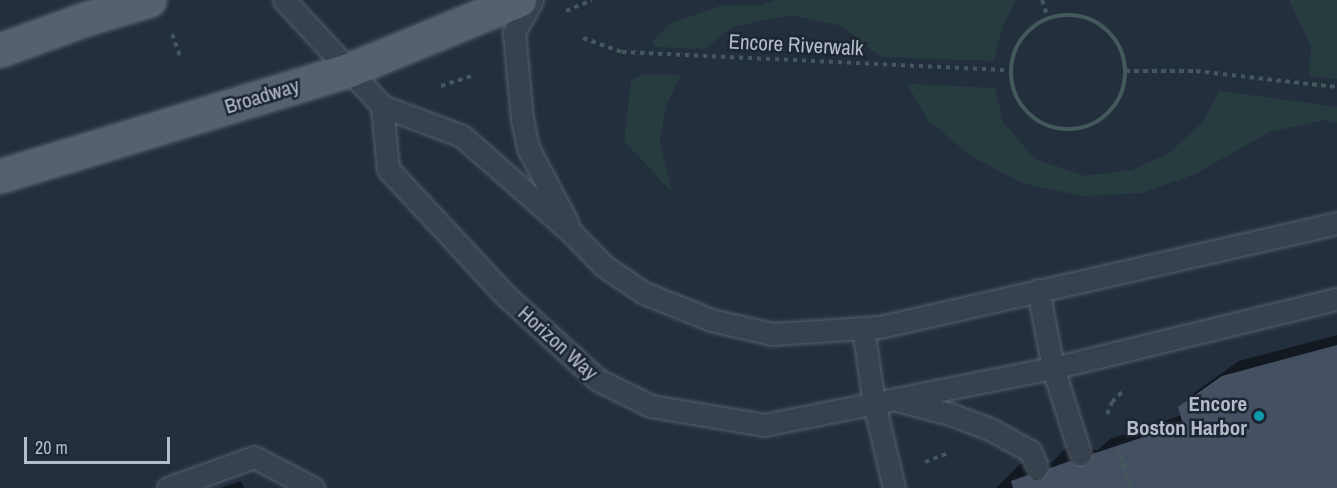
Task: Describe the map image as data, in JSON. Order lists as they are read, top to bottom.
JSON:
{
  "streets": {
    "main road": ["Broadway"],
    "lane": ["Horizon Way"],
    "path": ["Encore Riverwalk"]
  },
  "places": ["Encore Boston Harbor"],
  "scale_bar": "20 m"
}
